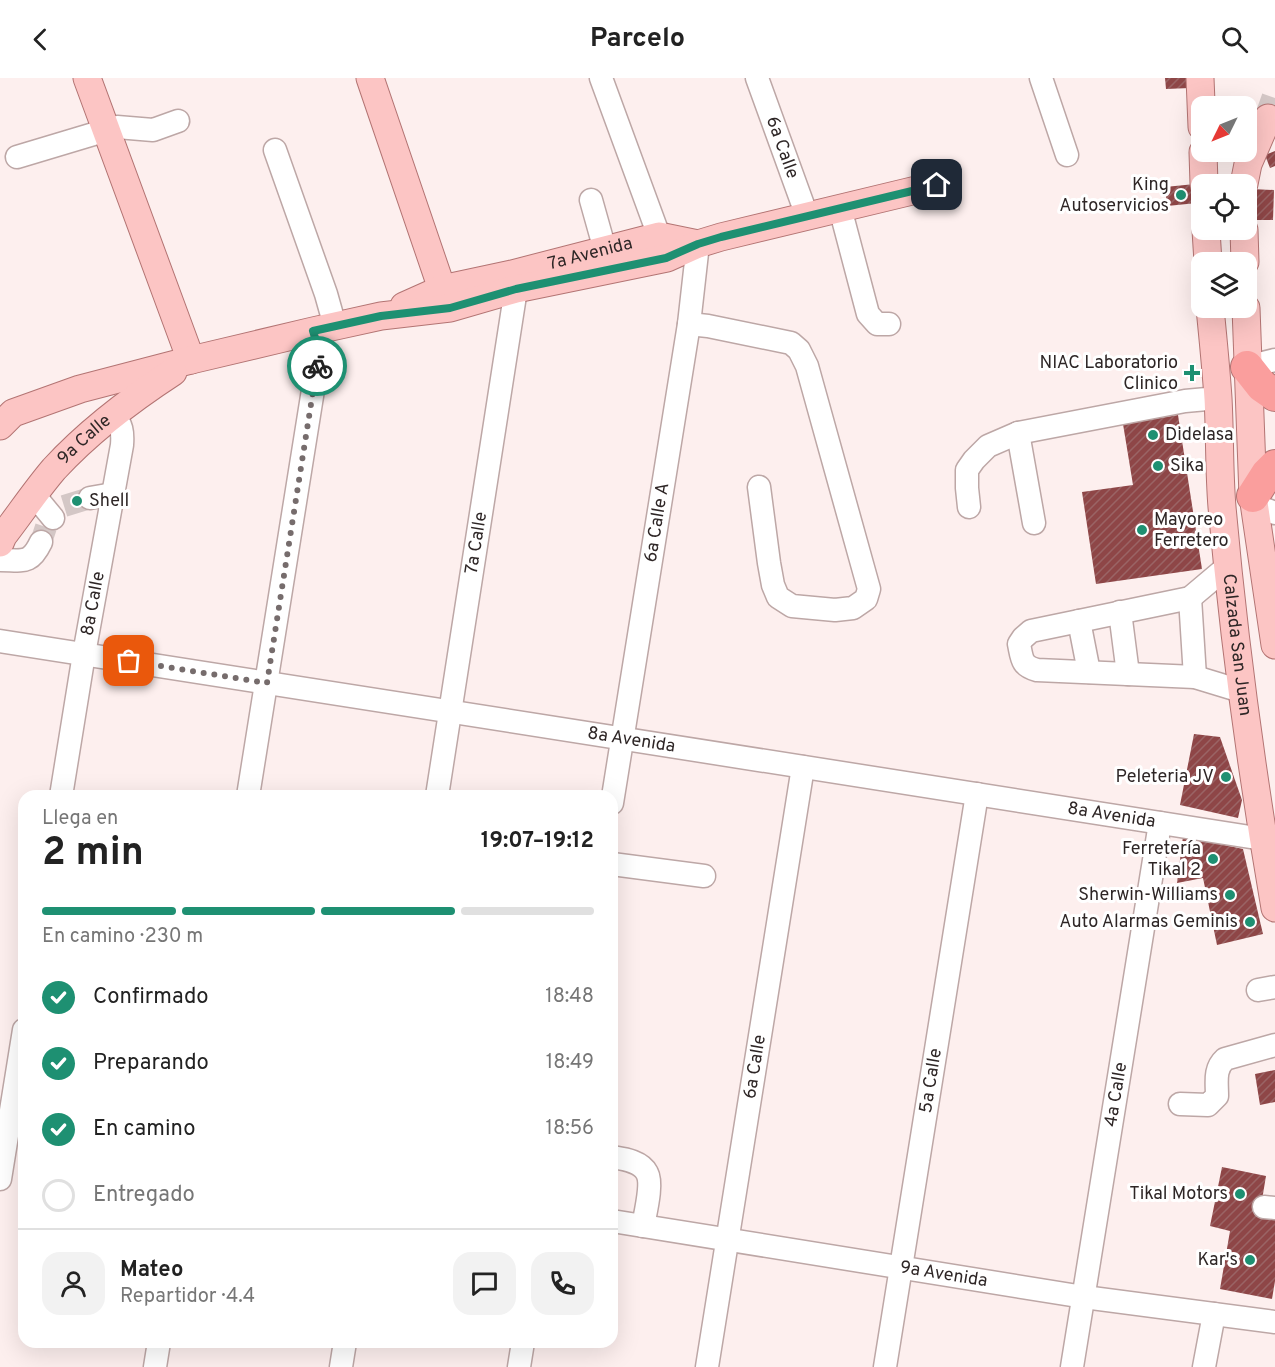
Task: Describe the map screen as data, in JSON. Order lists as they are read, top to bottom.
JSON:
{
  "streets": {
    "main road": ["7a Avenida", "9a Calle", "Calzada San Juan"],
    "street": [
      "6a Calle",
      "6a Calle A",
      "7a Calle",
      "8a Calle",
      "8a Avenida",
      "5a Calle",
      "4a Calle",
      "9a Avenida"
    ]
  },
  "crossings": [
    ["6a Calle", "7a Avenida"],
    ["6a Calle", "8a Avenida"],
    ["6a Calle", "9a Avenida"],
    ["7a Avenida", "9a Calle"],
    ["7a Avenida", "6a Calle A"],
    ["7a Avenida", "7a Calle"],
    ["9a Calle", "8a Calle"],
    ["6a Calle A", "8a Avenida"],
    ["7a Calle", "8a Avenida"],
    ["8a Calle", "8a Avenida"],
    ["Calzada San Juan", "8a Avenida"],
    ["8a Avenida", "5a Calle"],
    ["8a Avenida", "4a Calle"],
    ["5a Calle", "9a Avenida"],
    ["4a Calle", "9a Avenida"]
  ],
  "places": {
    "other": [
      "King Autoservicios",
      "Didelasa",
      "Sika",
      "Shell",
      "Mayoreo Ferretero",
      "Peleteria JV",
      "Ferretería Tikal 2",
      "Sherwin-Williams",
      "Auto Alarmas Geminis",
      "Tikal Motors",
      "Kar's"
    ],
    "health": ["NIAC Laboratorio Clinico"]
  },
  "north": "bottom left",
  "page": {
    "header": "Parcelo",
    "heading": ["2 min", "Llega en", "19:07–19:12"],
    "panel": ["Mateo", "Repartidor · 4.4"],
    "bar": "En camino · 230 m",
    "list": [
      ["Confirmado", "18:48"],
      ["Preparando", "18:49"],
      ["En camino", "18:56"],
      "Entregado"
    ]
  }
}
